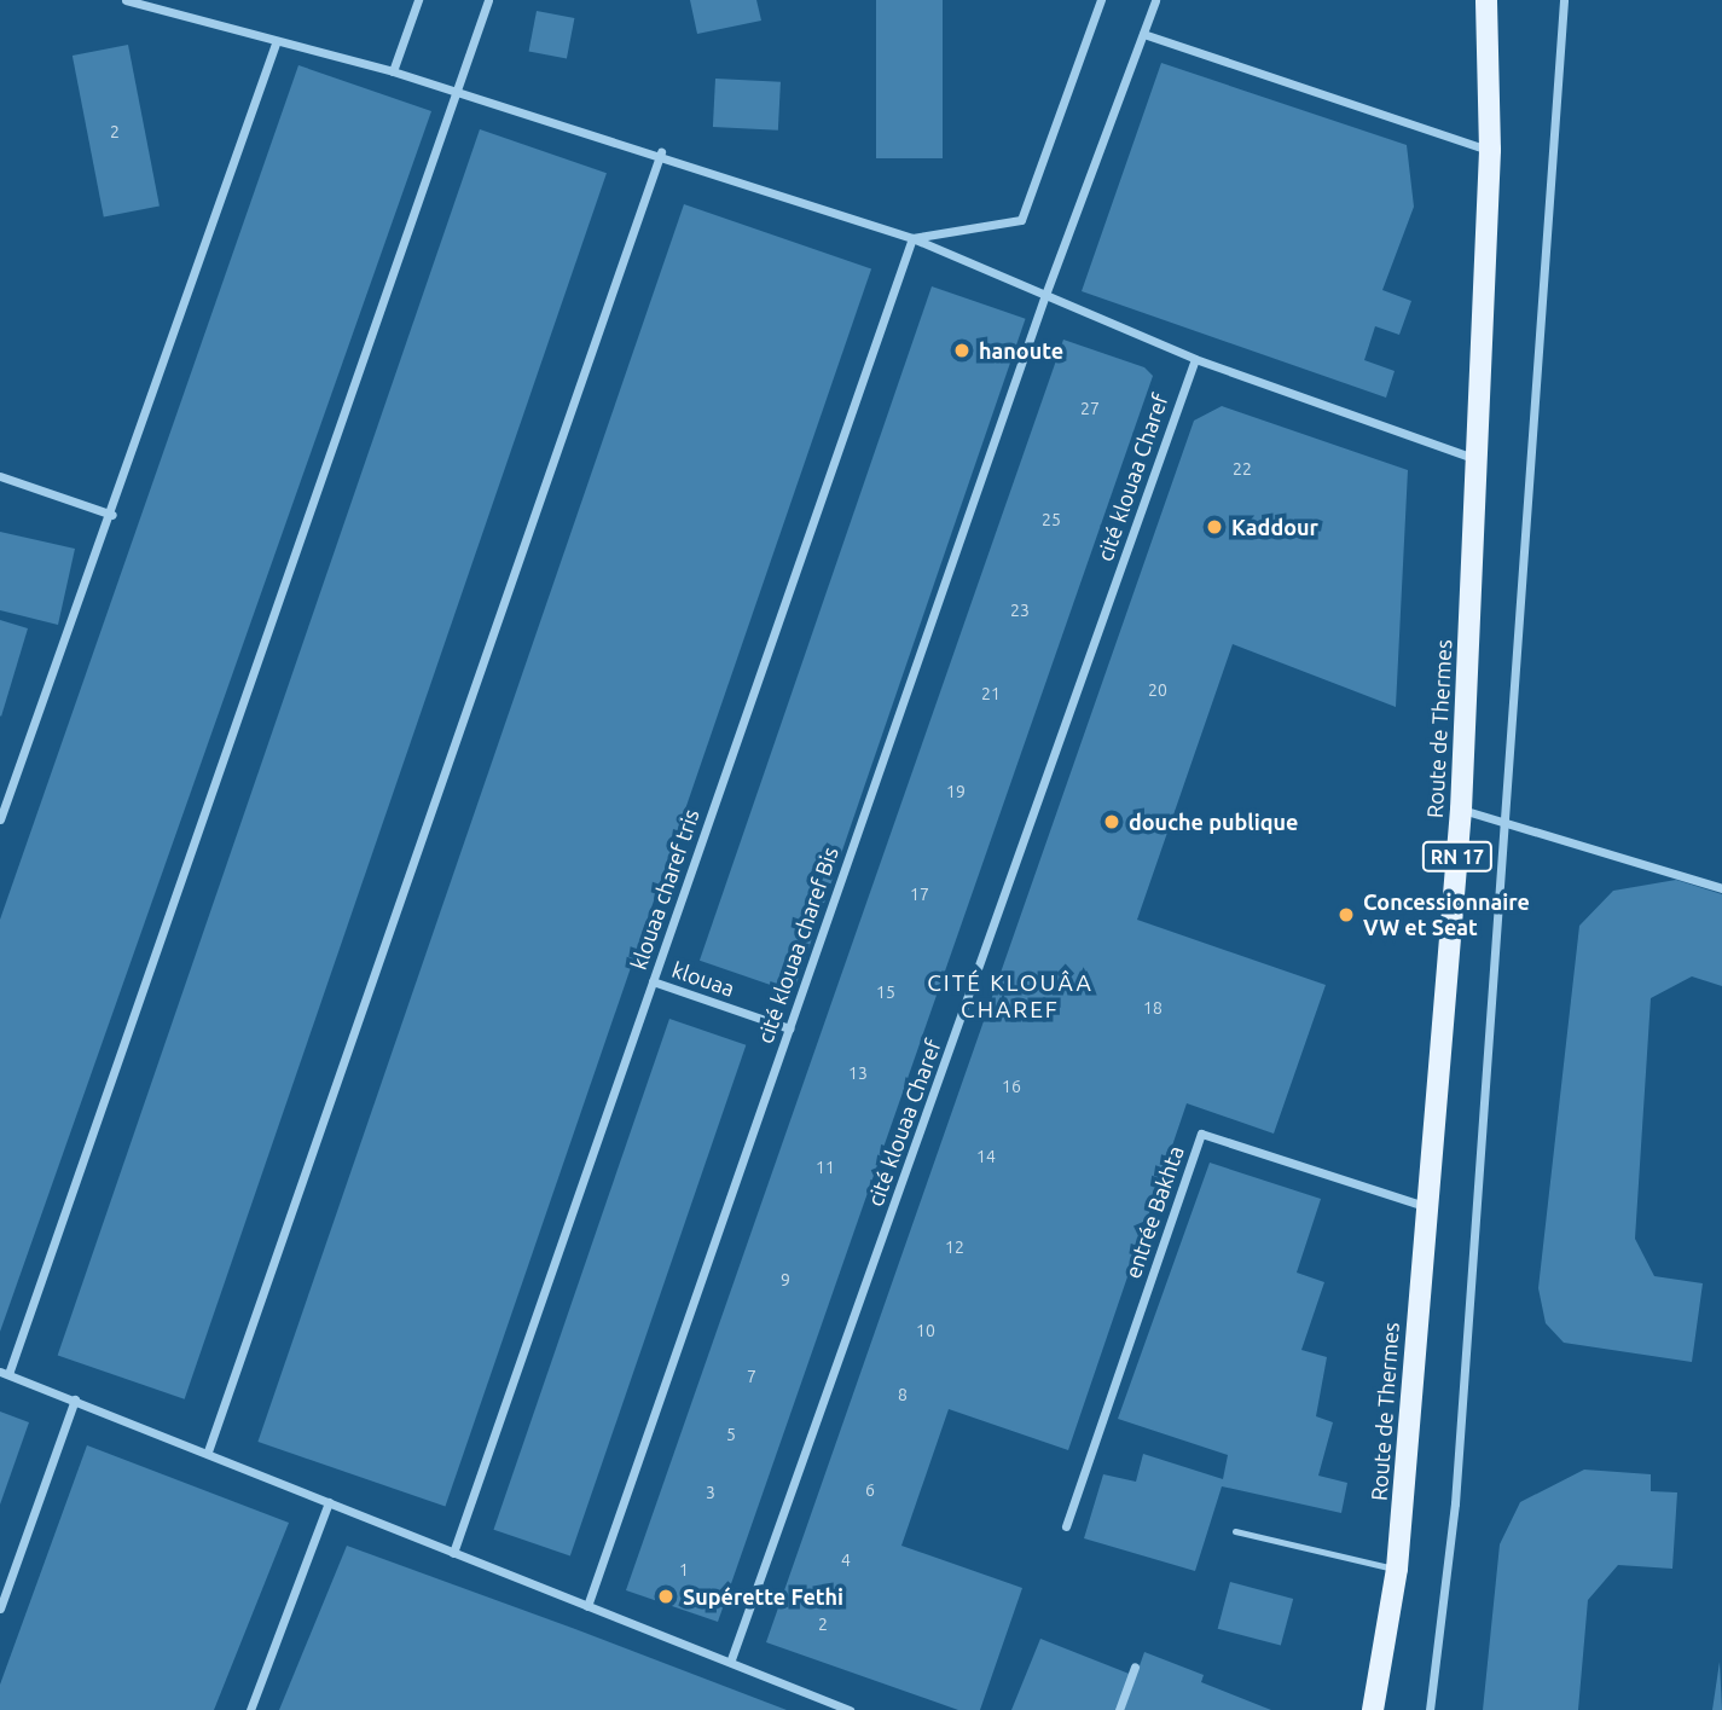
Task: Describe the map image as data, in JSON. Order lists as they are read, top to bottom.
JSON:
{
  "streets": {
    "main road": ["Route de Thermes", "RN 17"],
    "street": [
      "cité klouaa Charef",
      "klouaa charef tris",
      "cité klouaa charef Bis",
      "klouaa",
      "entrée Bakhta"
    ]
  },
  "crossings": [
    ["Route de Thermes", "entrée Bakhta"],
    ["klouaa charef tris", "klouaa"],
    ["cité klouaa charef Bis", "klouaa"]
  ],
  "districts": ["CITÉ KLOUÂA CHAREF"],
  "places": [
    "hanoute",
    "Kaddour",
    "douche publique",
    "Concessionnaire VW et Seat",
    "Supérette Fethi"
  ],
  "house_numbers": [
    "2",
    "27",
    "22",
    "25",
    "23",
    "20",
    "21",
    "19",
    "17",
    "15",
    "18",
    "13",
    "16",
    "14",
    "11",
    "12",
    "9",
    "10",
    "7",
    "8",
    "5",
    "6",
    "3",
    "4",
    "1",
    "2"
  ]
}
